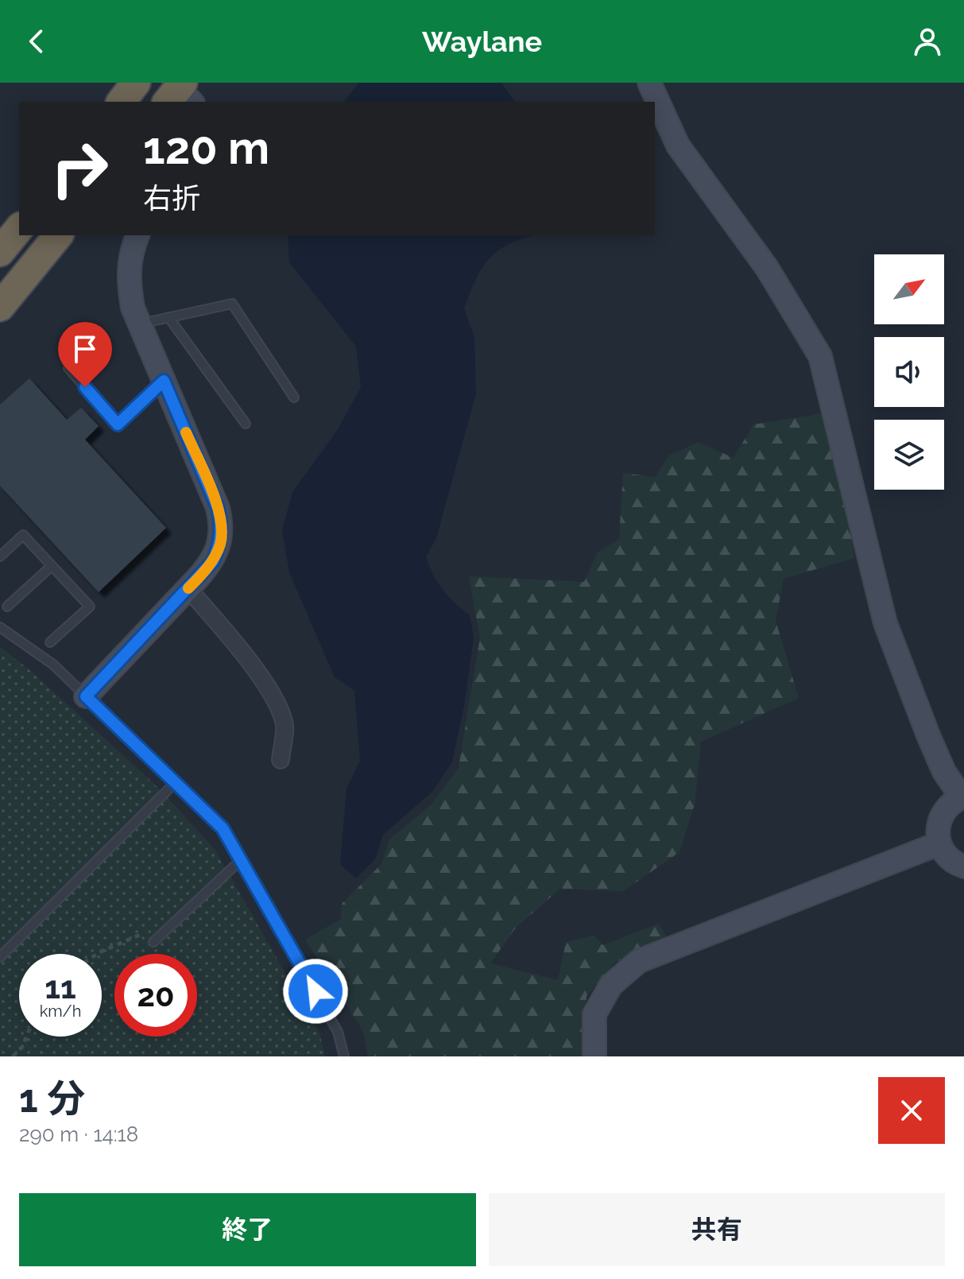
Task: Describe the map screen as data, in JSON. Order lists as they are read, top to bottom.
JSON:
{
  "north": "top right",
  "page": {
    "header": "Waylane",
    "turn": ["120 m", "右折"],
    "speed": "11 km/h",
    "limit": "20",
    "heading": ["1 分", "290 m · 14:18"],
    "buttons": ["終了", "共有"]
  }
}
